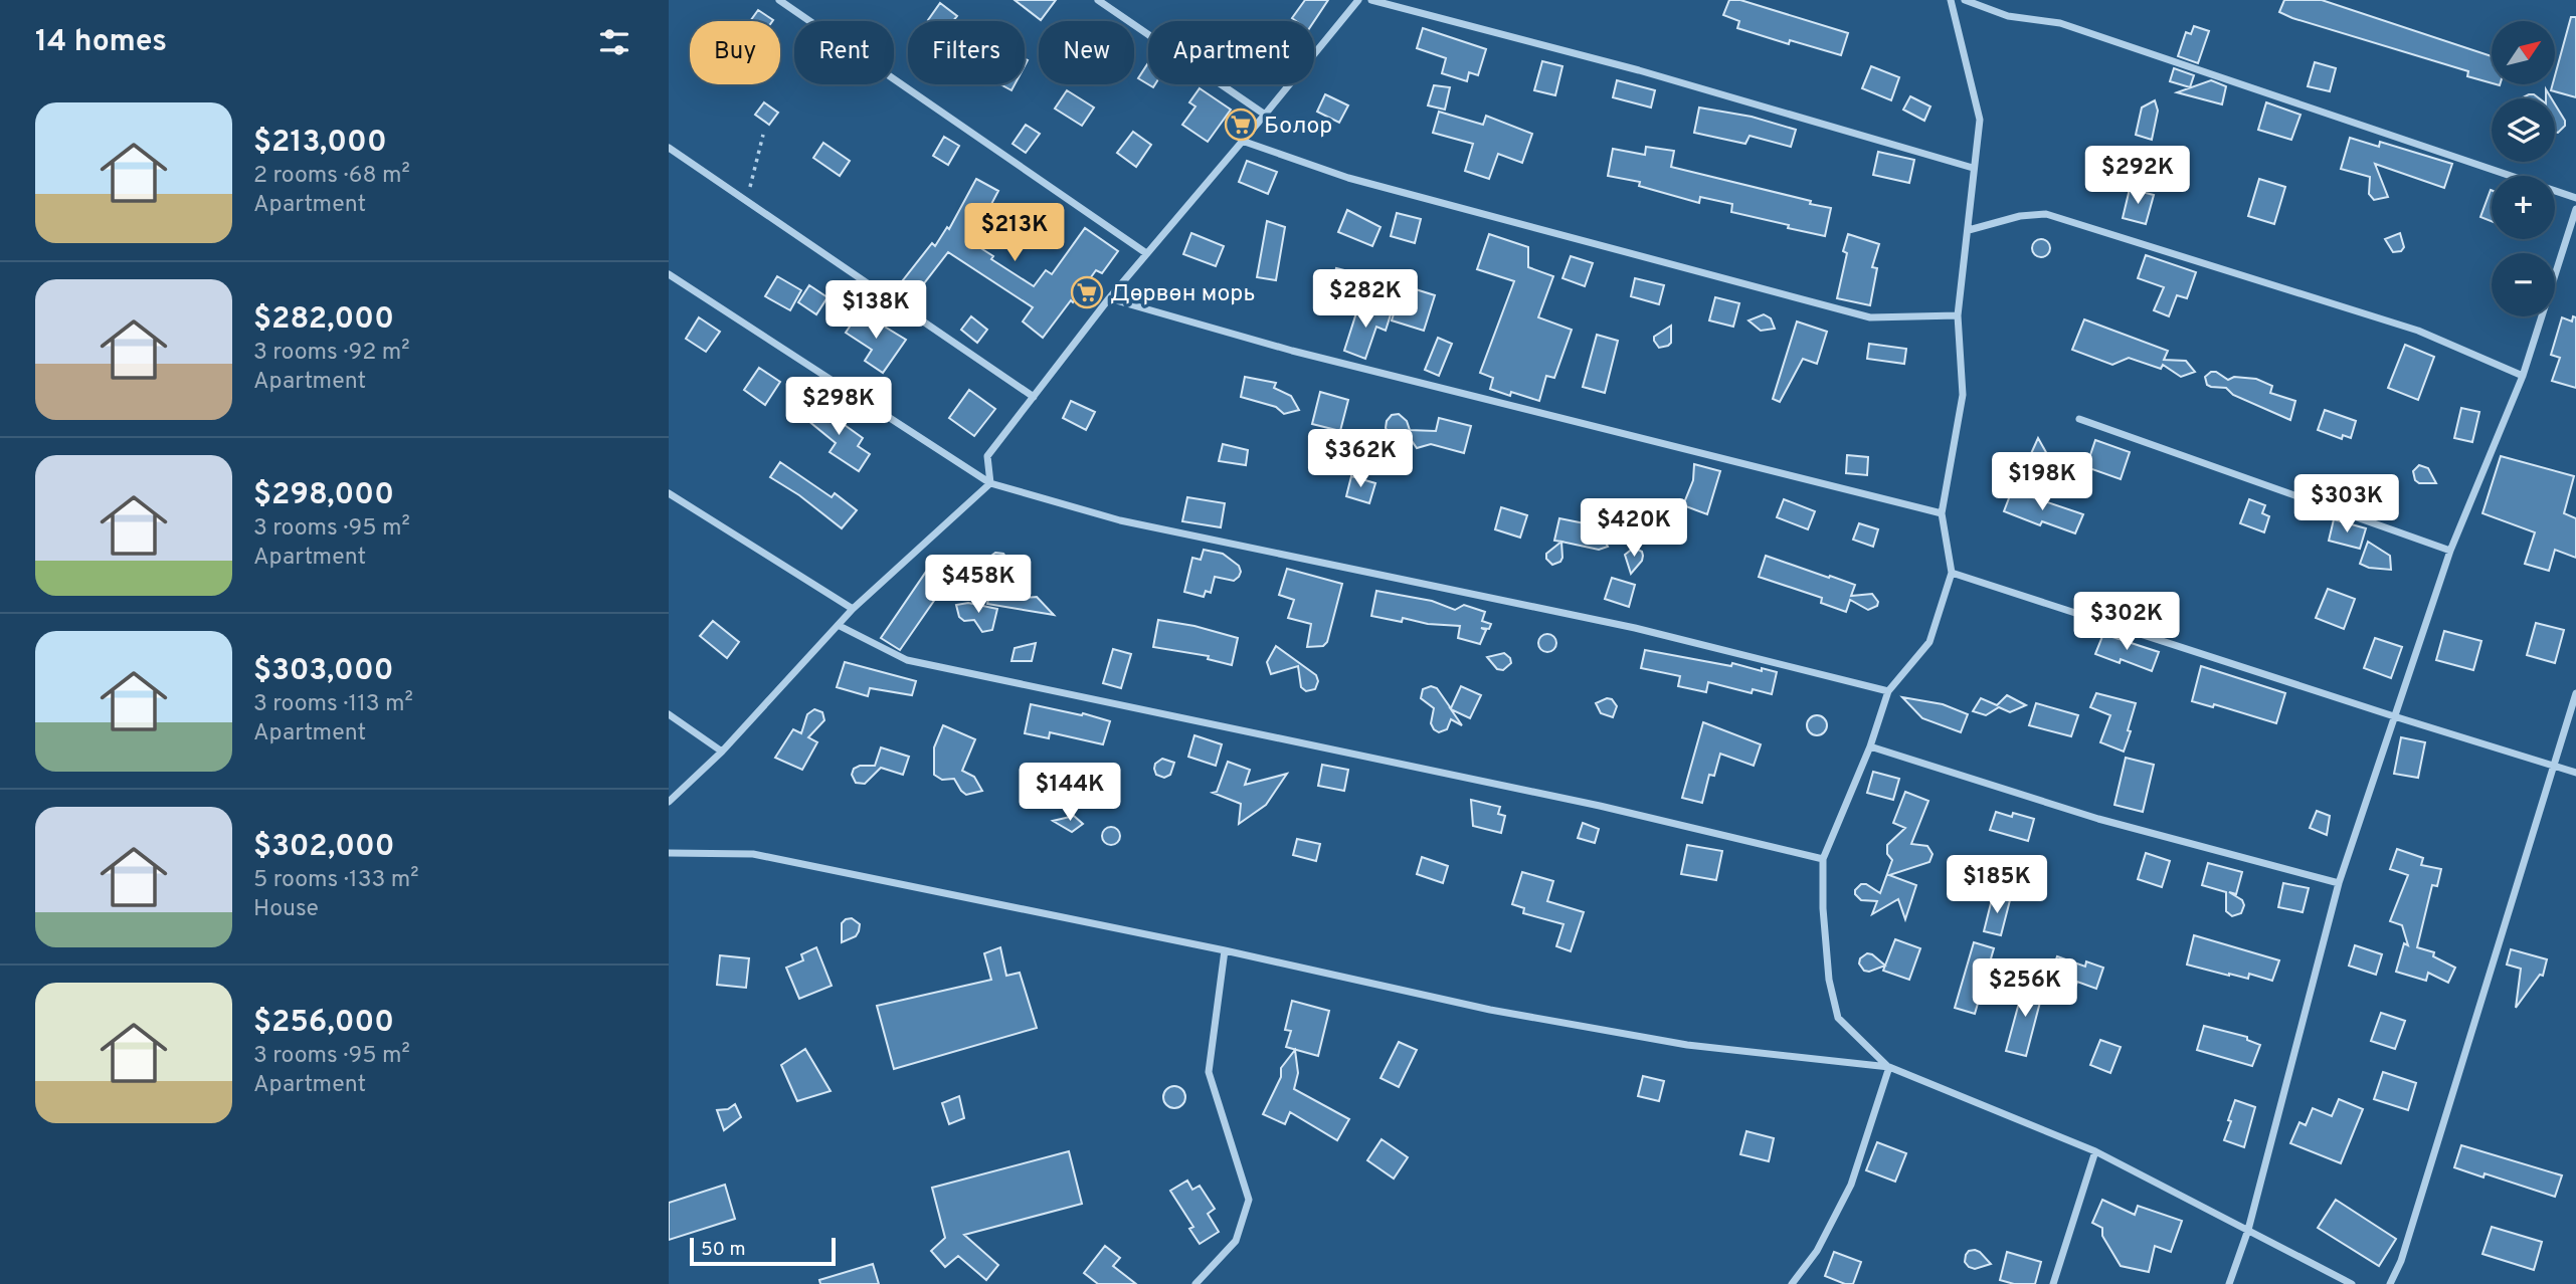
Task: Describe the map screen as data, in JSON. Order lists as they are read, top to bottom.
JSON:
{
  "places": {
    "supermarket": ["Болор", "Дөрвөн морь"]
  },
  "scale_bar": "50 m",
  "north": "top right",
  "page": {
    "heading": "14 homes",
    "map_buttons": ["+", "−"],
    "chip": [
      "Buy",
      "Rent",
      "Filters",
      "New",
      "Apartment"
    ],
    "list": [
      {
        "name": "$213,000",
        "note": "2 rooms · 68 m² · Apartment"
      },
      {
        "name": "$282,000",
        "note": "3 rooms · 92 m² · Apartment"
      },
      {
        "name": "$298,000",
        "note": "3 rooms · 95 m² · Apartment"
      },
      {
        "name": "$303,000",
        "note": "3 rooms · 113 m² · Apartment"
      },
      {
        "name": "$302,000",
        "note": "5 rooms · 133 m² · House"
      },
      {
        "name": "$256,000",
        "note": "3 rooms · 95 m² · Apartment"
      }
    ],
    "price": [
      "$292K",
      "$213K",
      "$282K",
      "$138K",
      "$298K",
      "$362K",
      "$198K",
      "$303K",
      "$420K",
      "$458K",
      "$302K",
      "$144K",
      "$185K",
      "$256K"
    ],
    "scale": "50 m"
  }
}
